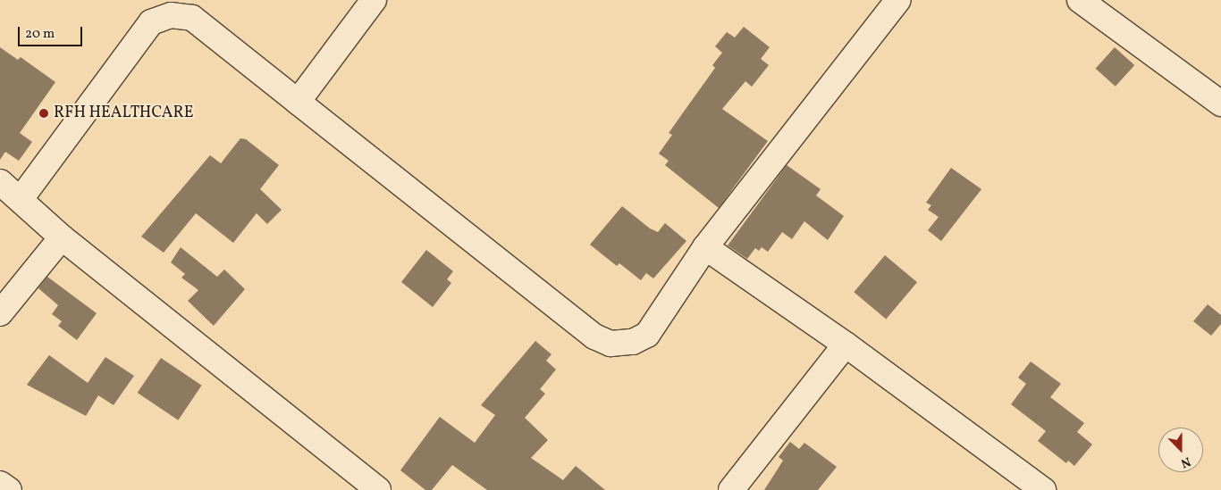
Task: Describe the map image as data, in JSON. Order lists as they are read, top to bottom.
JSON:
{
  "places": ["RFH HEALTHCARE"],
  "scale_bar": "20 m",
  "north": "bottom"
}
